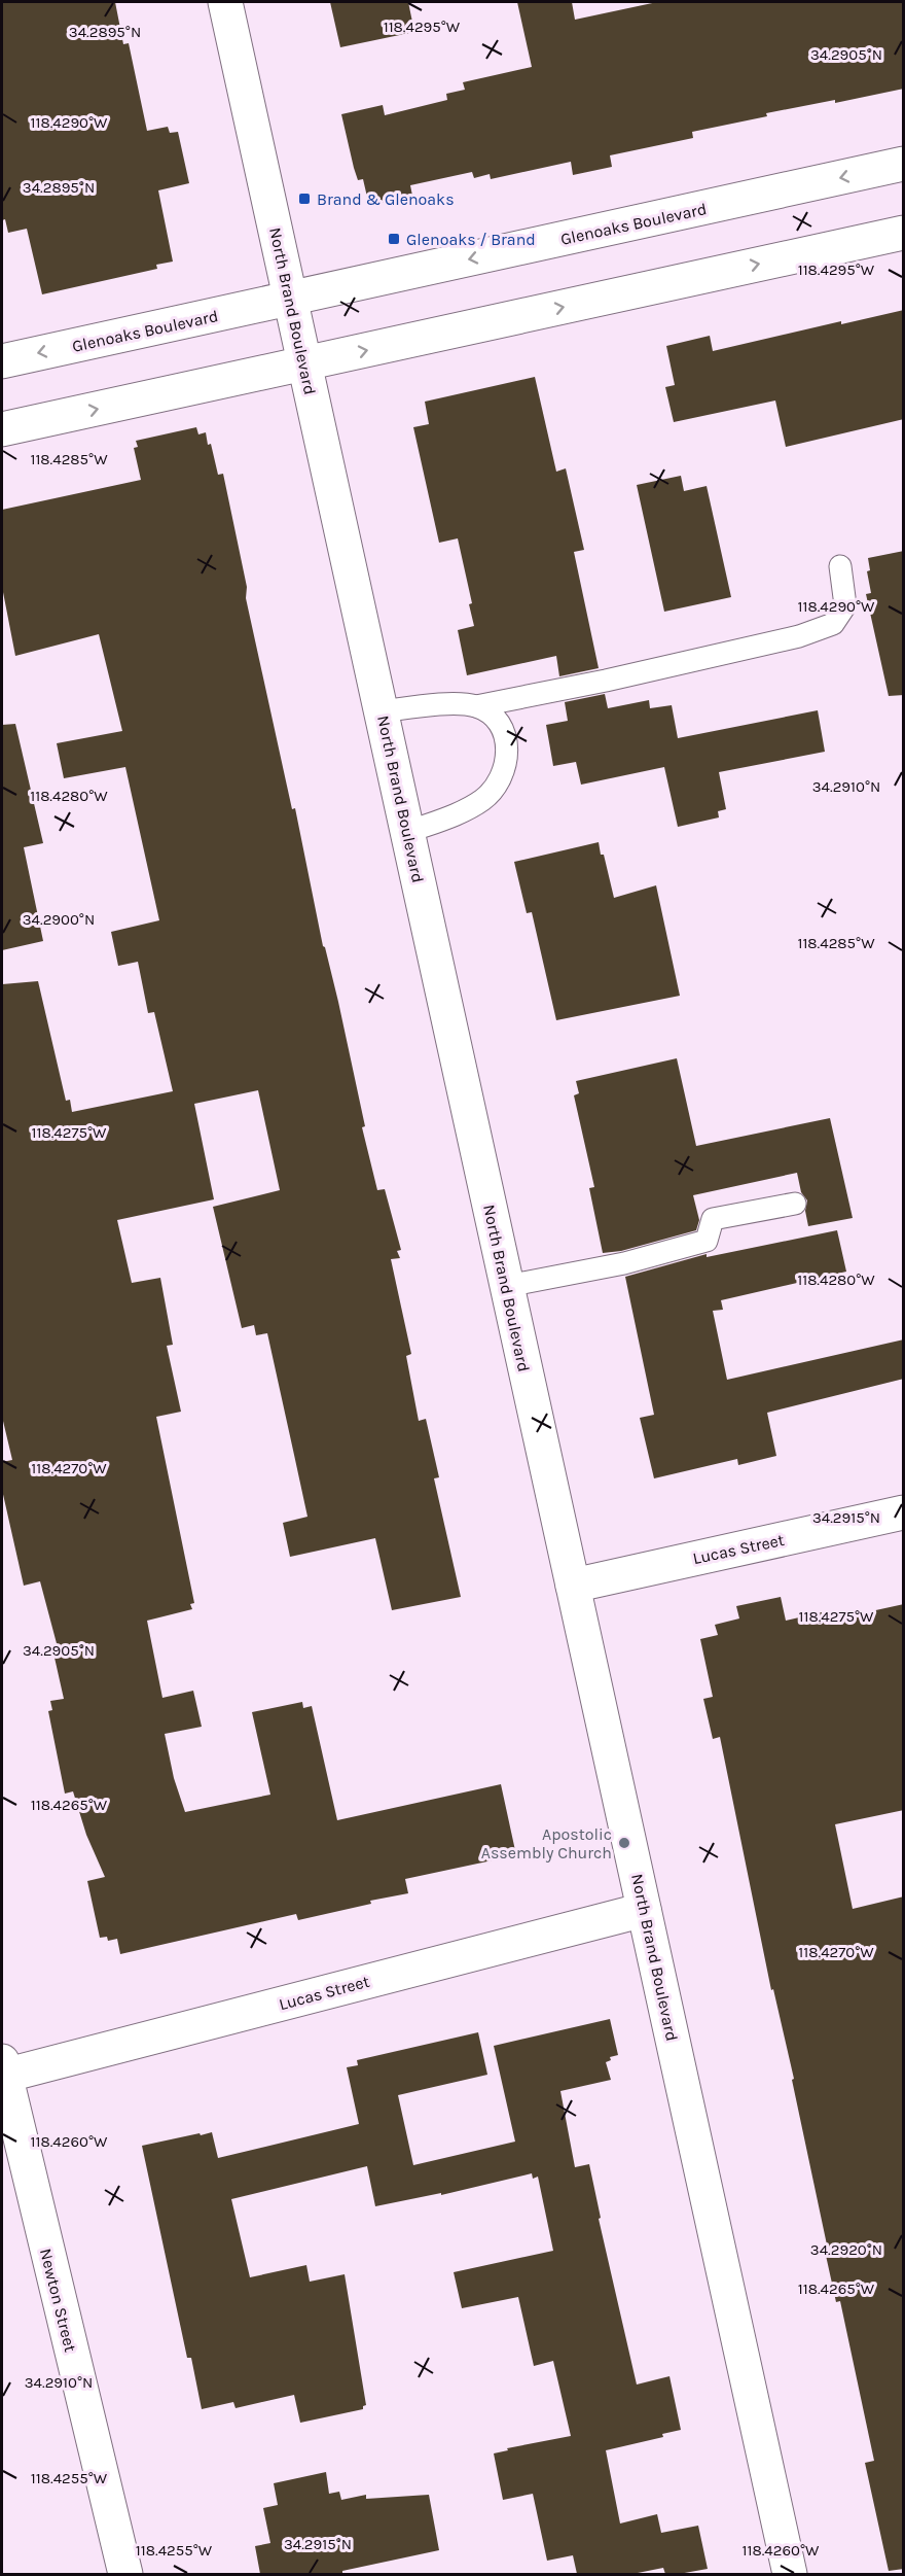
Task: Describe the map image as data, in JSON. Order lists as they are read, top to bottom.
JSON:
{
  "streets": {
    "street": [
      "Glenoaks Boulevard",
      "North Brand Boulevard",
      "Lucas Street",
      "Newton Street"
    ]
  },
  "crossings": [
    ["Glenoaks Boulevard", "North Brand Boulevard"],
    ["North Brand Boulevard", "Lucas Street"],
    ["Lucas Street", "Newton Street"]
  ],
  "places": {
    "transit": ["Brand & Glenoaks", "Glenoaks / Brand"],
    "other": ["Apostolic Assembly Church"]
  },
  "coordinates": [
    "118.4295°W",
    "34.2895°N",
    "34.2905°N",
    "118.4290°W",
    "118.4285°W",
    "34.2910°N",
    "118.4280°W",
    "34.2900°N",
    "118.4275°W",
    "118.4270°W",
    "34.2915°N",
    "118.4265°W",
    "118.4260°W",
    "34.2920°N",
    "118.4255°W"
  ]
}
